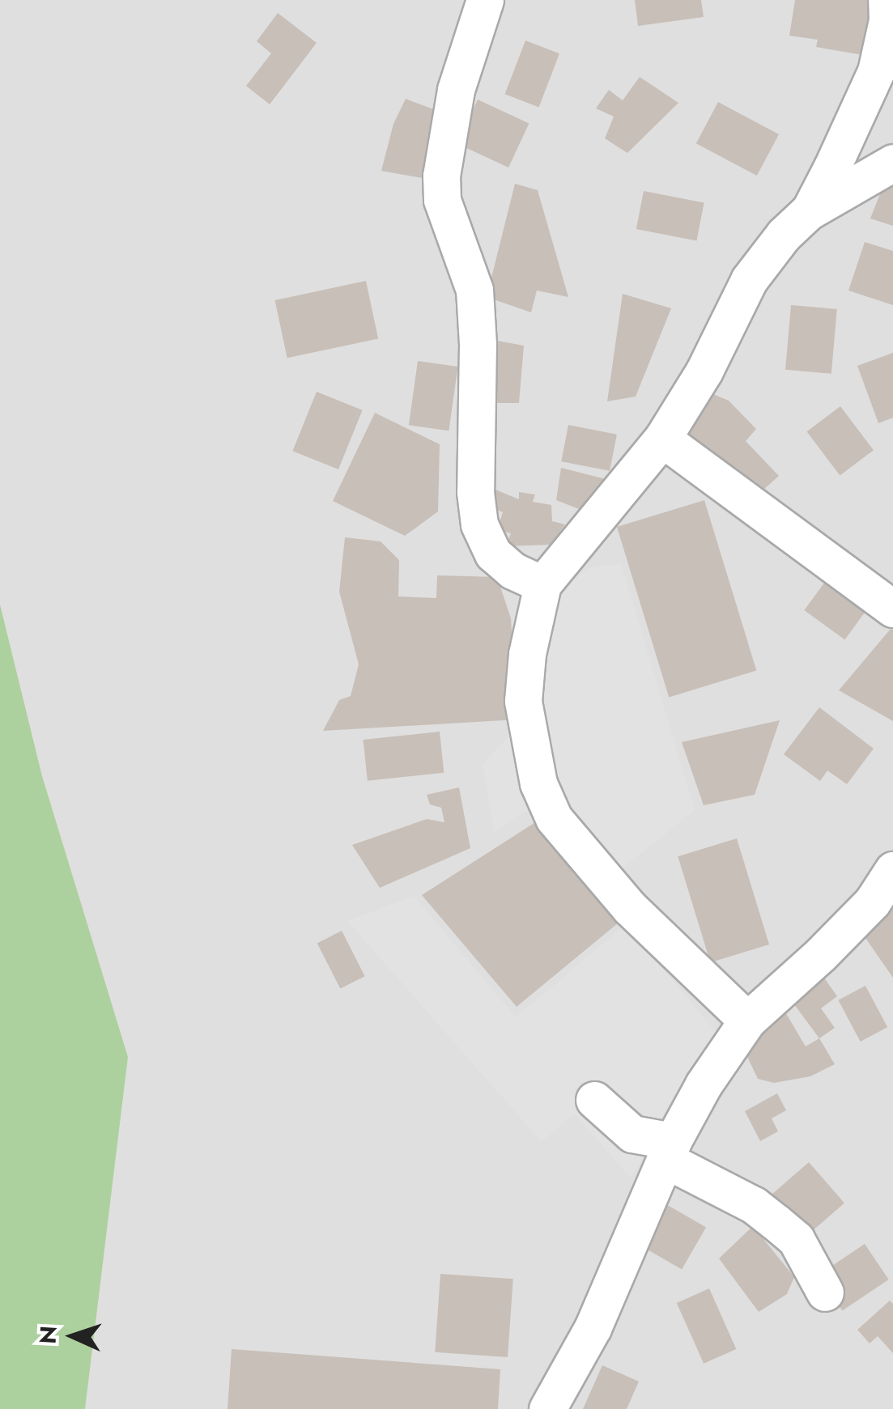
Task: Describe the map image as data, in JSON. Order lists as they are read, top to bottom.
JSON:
{
  "north": "left"
}
